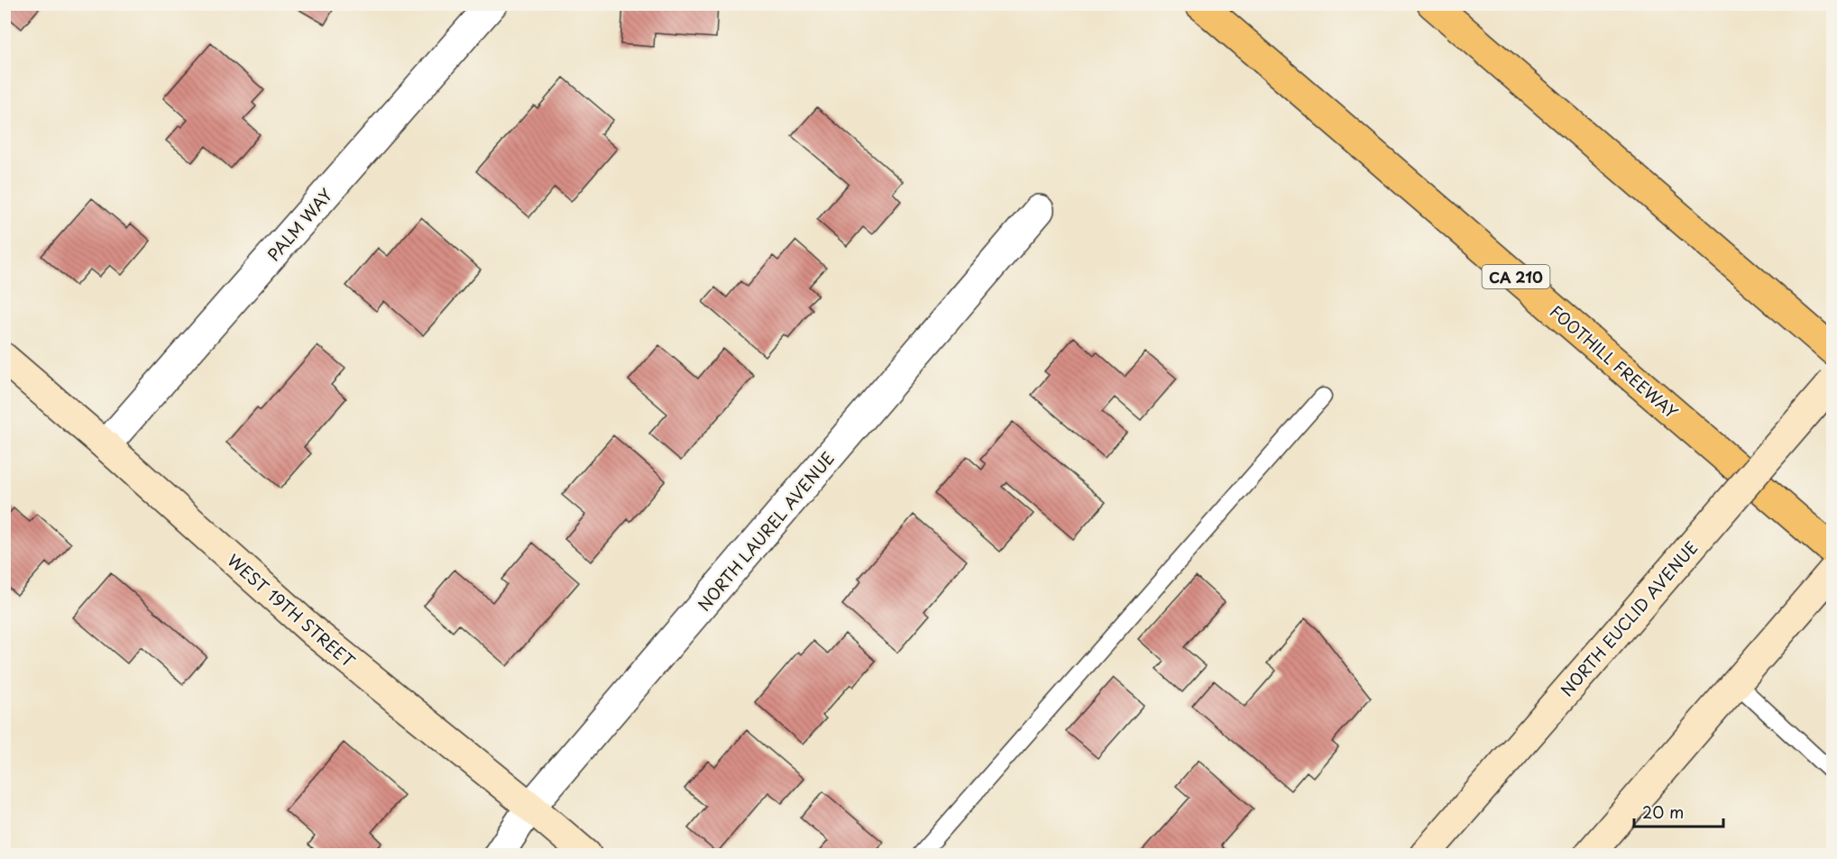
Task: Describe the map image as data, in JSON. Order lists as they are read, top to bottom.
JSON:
{
  "streets": {
    "highway": ["CA 210", "FOOTHILL FREEWAY"],
    "main road": ["WEST 19TH STREET", "NORTH EUCLID AVENUE"],
    "street": ["PALM WAY", "NORTH LAUREL AVENUE"]
  },
  "crossings": [
    ["PALM WAY", "WEST 19TH STREET"],
    ["NORTH LAUREL AVENUE", "WEST 19TH STREET"]
  ],
  "scale_bar": "20 m"
}
